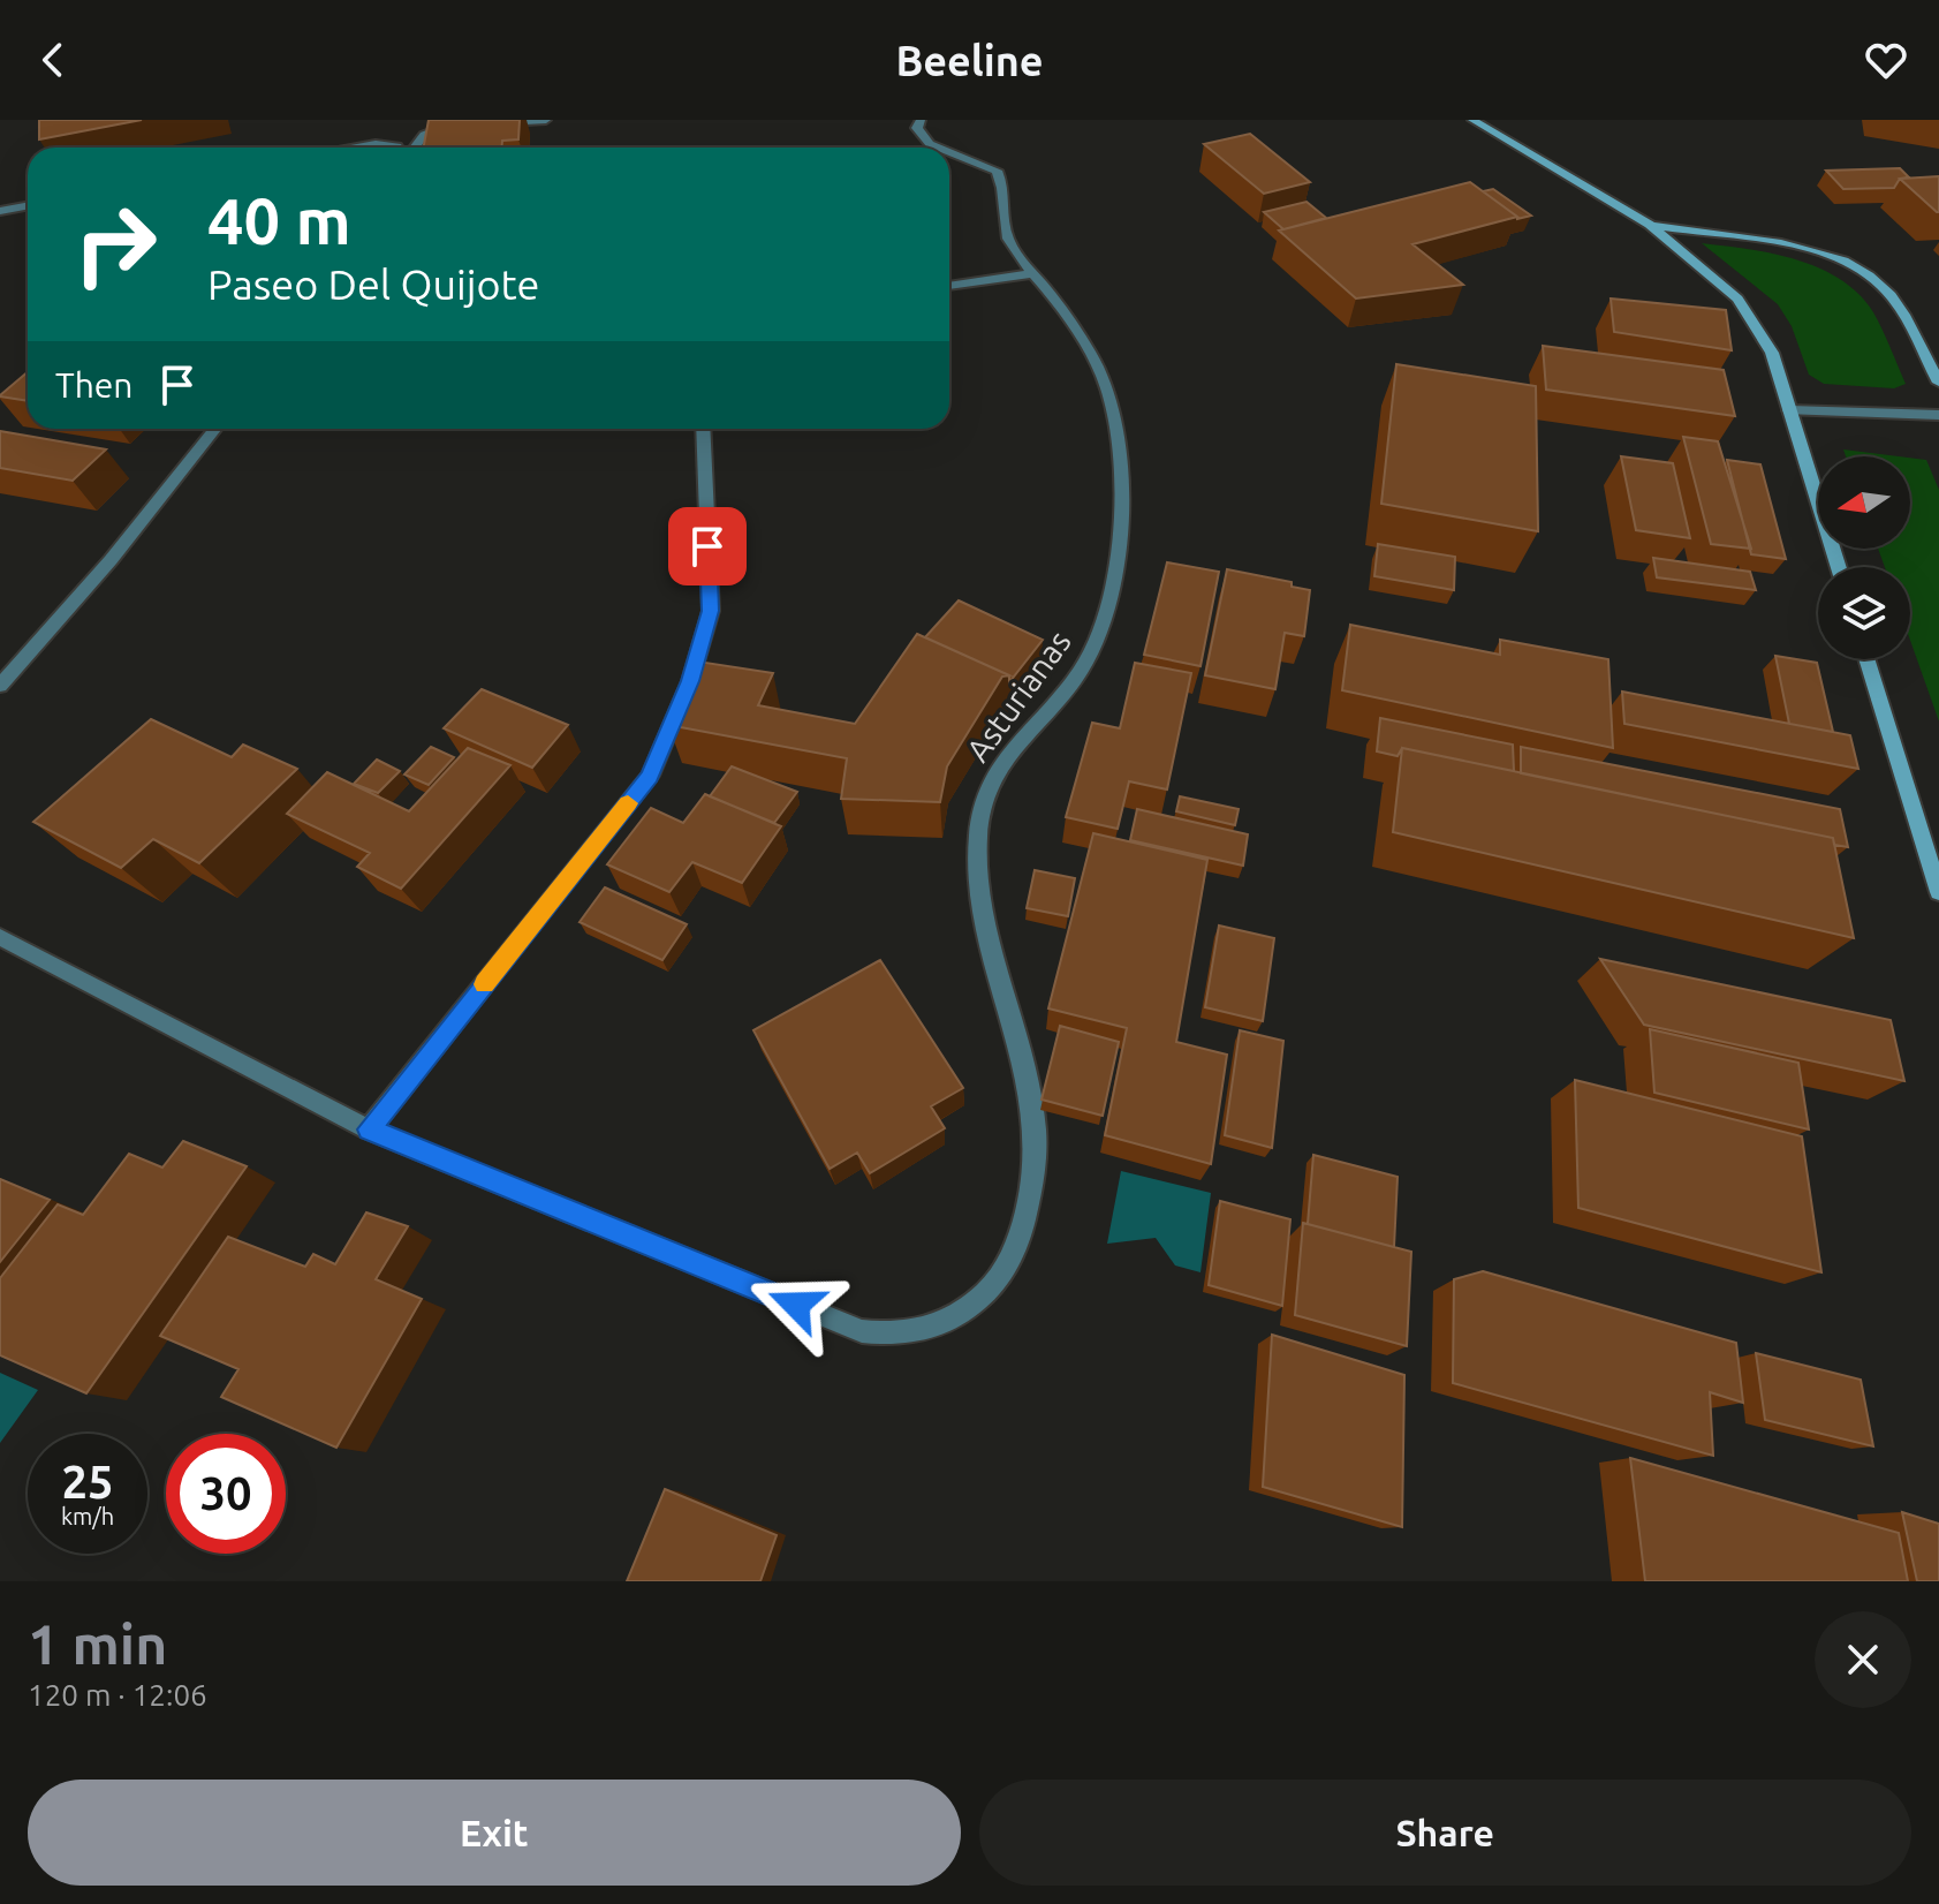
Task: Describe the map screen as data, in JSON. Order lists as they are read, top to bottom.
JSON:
{
  "streets": {
    "street": ["Asturianas"]
  },
  "north": "left",
  "page": {
    "header": "Beeline",
    "turn": ["40 m", "Paseo Del Quijote"],
    "then": "Then",
    "speed": "25 km/h",
    "limit": "30",
    "heading": ["1 min", "120 m · 12:06"],
    "buttons": ["Exit", "Share"]
  }
}
